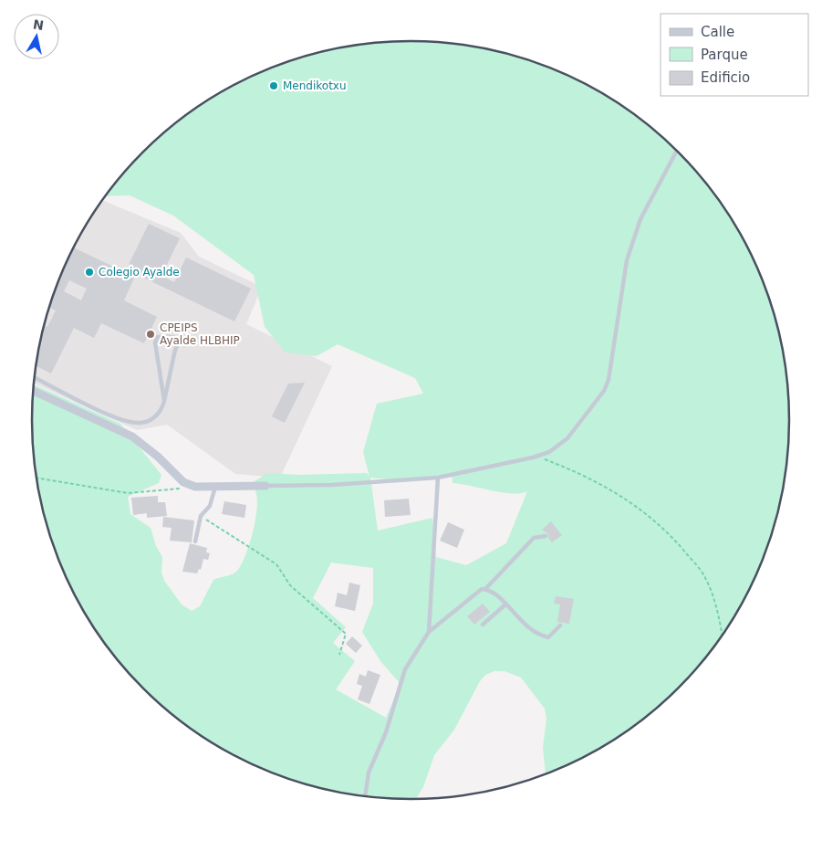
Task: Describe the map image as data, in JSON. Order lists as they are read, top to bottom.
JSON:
{
  "places": ["Mendikotxu", "Colegio Ayalde", "CPEIPS Ayalde HLBHIP"],
  "legend": ["Calle", "Parque", "Edificio"],
  "north": "top"
}
